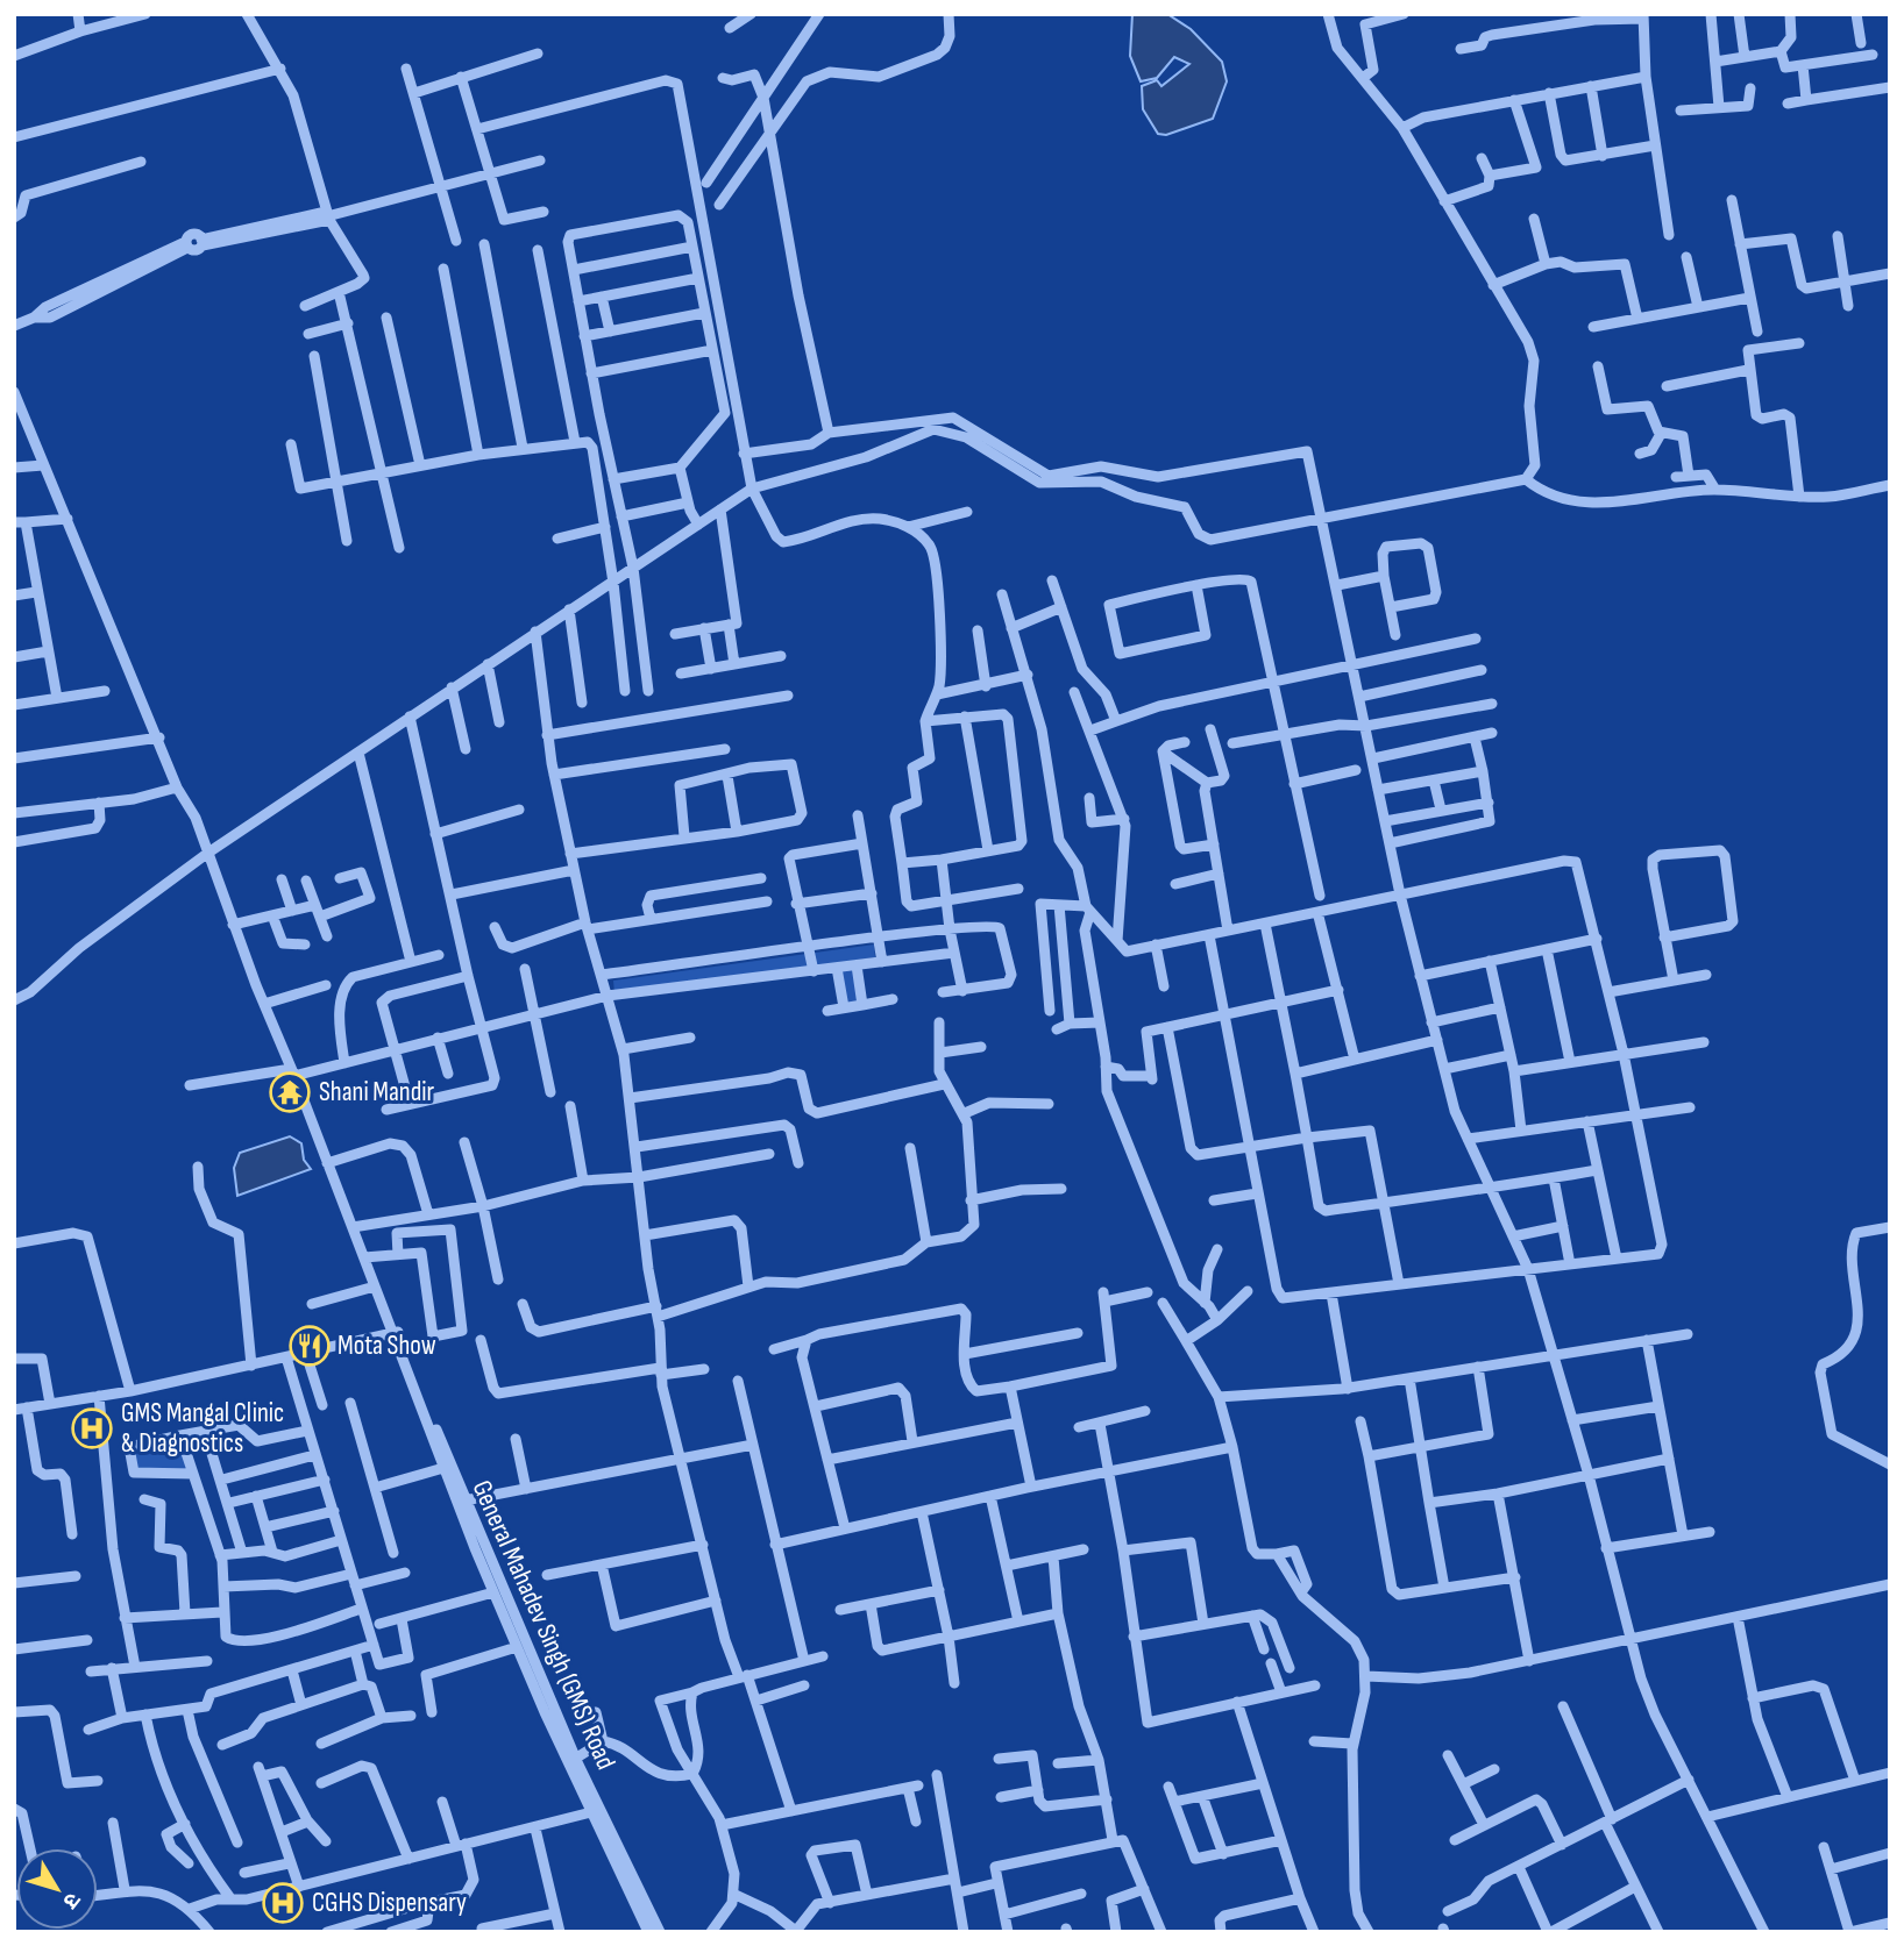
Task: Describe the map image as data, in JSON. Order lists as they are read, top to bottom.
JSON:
{
  "streets": {
    "street": ["General Mahadev Singh (GMS) Road"]
  },
  "places": {
    "temple": ["Shani Mandir"],
    "restaurant": ["Mota Show"],
    "hospital": ["GMS Mangal Clinic & Diagnostics", "CGHS Dispensary"]
  },
  "north": "bottom right"
}
